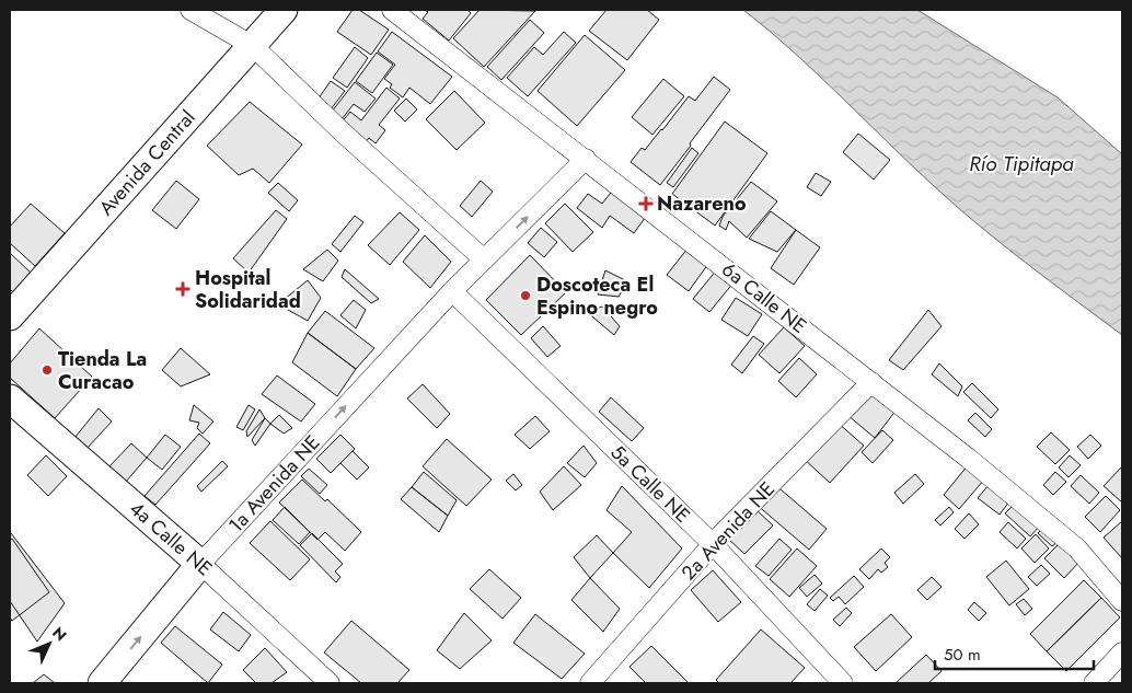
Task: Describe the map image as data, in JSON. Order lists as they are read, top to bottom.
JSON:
{
  "streets": {
    "street": [
      "Avenida Central",
      "6a Calle NE",
      "1a Avenida NE",
      "5a Calle NE",
      "2a Avenida NE",
      "4a Calle NE"
    ]
  },
  "crossings": [
    ["6a Calle NE", "1a Avenida NE"],
    ["6a Calle NE", "2a Avenida NE"],
    ["1a Avenida NE", "5a Calle NE"],
    ["1a Avenida NE", "4a Calle NE"],
    ["5a Calle NE", "2a Avenida NE"]
  ],
  "one_way": ["1a Avenida NE"],
  "water": ["Río Tipitapa"],
  "places": {
    "health": ["Nazareno", "Hospital Solidaridad"],
    "other": ["Doscoteca El Espino negro", "Tienda La Curacao"]
  },
  "scale_bar": "50 m",
  "north": "top right"
}
